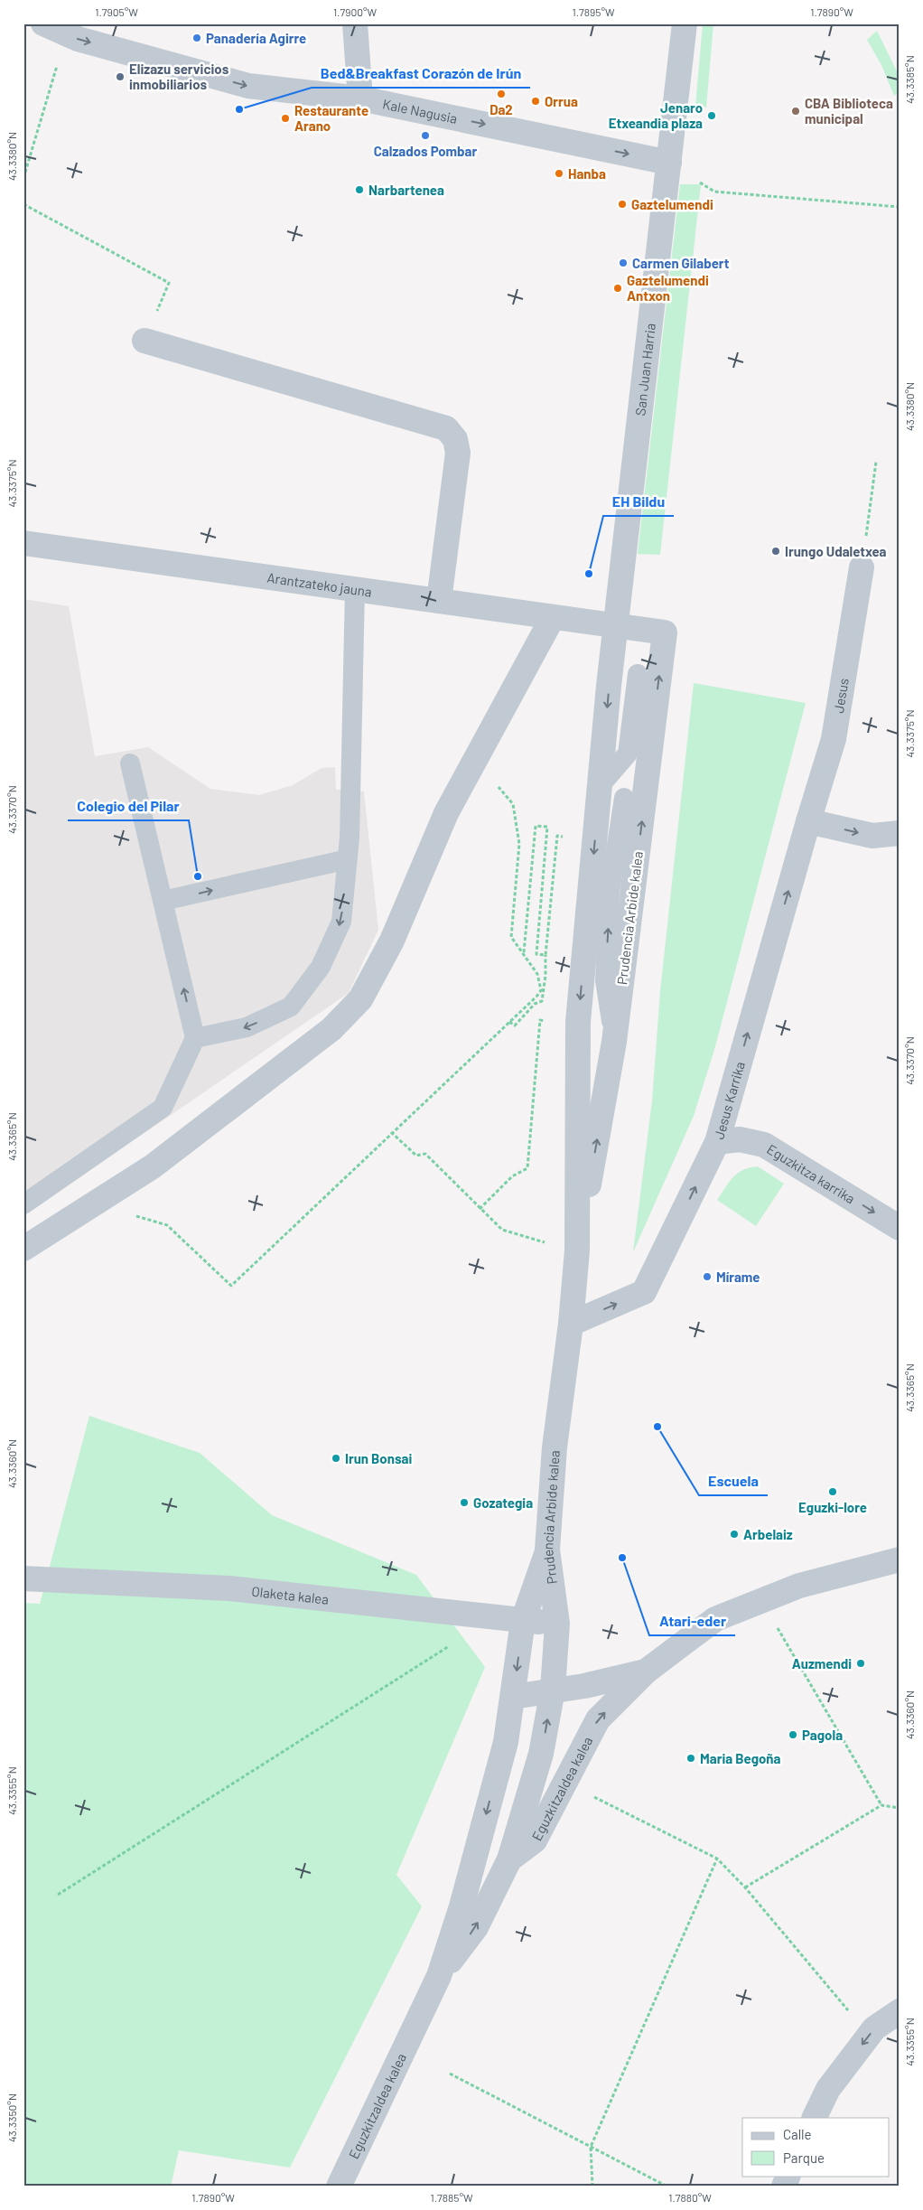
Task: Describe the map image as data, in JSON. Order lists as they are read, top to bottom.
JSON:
{
  "streets": {
    "street": [
      "Kale Nagusia",
      "San Juan Harria",
      "Arantzateko jauna",
      "Jesus",
      "Prudencia Arbide kalea",
      "Jesus Karrika",
      "Eguzkitza karrika",
      "Olaketa kalea",
      "Eguzkitzaldea kalea"
    ]
  },
  "crossings": [
    ["Kale Nagusia", "San Juan Harria"],
    ["San Juan Harria", "Prudencia Arbide kalea"],
    ["Arantzateko jauna", "Prudencia Arbide kalea"],
    ["Jesus", "Jesus Karrika"],
    ["Prudencia Arbide kalea", "Jesus Karrika"],
    ["Prudencia Arbide kalea", "Olaketa kalea"],
    ["Prudencia Arbide kalea", "Eguzkitzaldea kalea"],
    ["Jesus Karrika", "Eguzkitza karrika"],
    ["Olaketa kalea", "Eguzkitzaldea kalea"]
  ],
  "one_way": ["Kale Nagusia", "Jesus Karrika", "Eguzkitza karrika"],
  "places": [
    "Panadería Agirre",
    "Elizazu servicios inmobiliarios",
    "Da2",
    "Orrua",
    "Bed&Breakfast Corazón de Irún",
    "CBA Biblioteca municipal",
    "Jenaro Etxeandia plaza",
    "Restaurante Arano",
    "Calzados Pombar",
    "Hanba",
    "Narbartenea",
    "Gaztelumendi",
    "Carmen Gilabert",
    "Gaztelumendi Antxon",
    "Irungo Udaletxea",
    "EH Bildu",
    "Colegio del Pilar",
    "Mírame",
    "Escuela",
    "Irun Bonsai",
    "Eguzki-lore",
    "Gozategia",
    "Arbelaiz",
    "Atari-eder",
    "Auzmendi",
    "Pagola",
    "Maria Begoña"
  ],
  "legend": ["Calle", "Parque"],
  "coordinates": [
    "1.7905°W",
    "1.7900°W",
    "1.7895°W",
    "1.7890°W",
    "43.3385°N",
    "43.3380°N",
    "43.3375°N",
    "43.3370°N",
    "43.3365°N",
    "43.3360°N",
    "43.3355°N",
    "43.3350°N",
    "1.7885°W",
    "1.7880°W"
  ]
}
